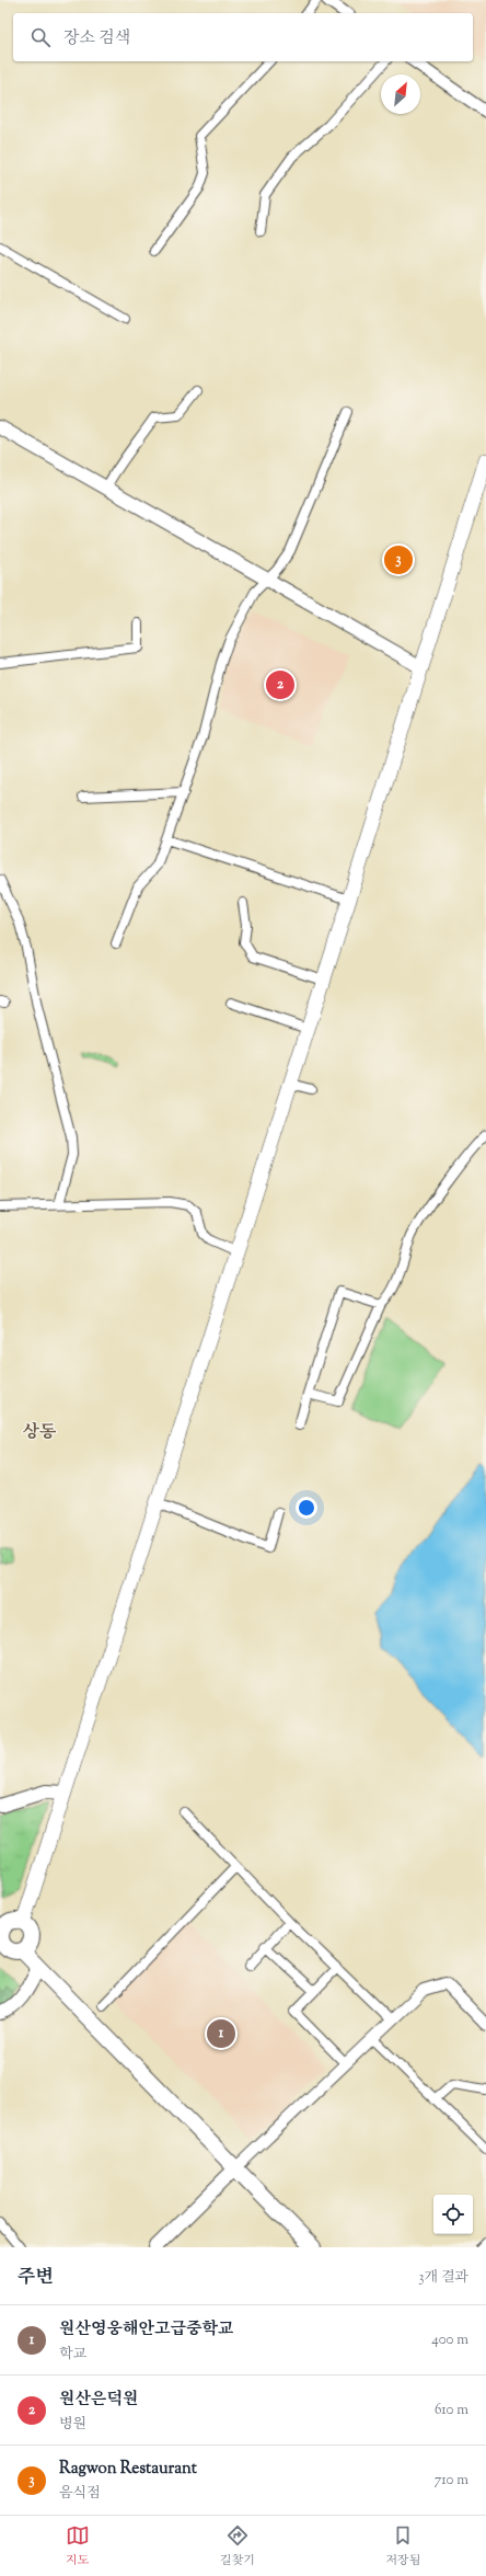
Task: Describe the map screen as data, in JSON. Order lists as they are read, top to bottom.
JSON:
{
  "districts": ["상동"],
  "north": "top right",
  "page": {
    "search": "장소 검색",
    "pins": ["3", "2", "1"],
    "heading": ["주변", "3개 결과"],
    "list": [
      {
        "mark": "1",
        "name": "원산영웅해안고급중학교",
        "note": "학교",
        "value": "400 m"
      },
      {
        "mark": "2",
        "name": "원산은덕원",
        "note": "병원",
        "value": "610 m"
      },
      {
        "mark": "3",
        "name": "Ragwon Restaurant",
        "note": "음식점",
        "value": "710 m"
      }
    ],
    "nav": ["지도", "길찾기", "저장됨"]
  }
}
